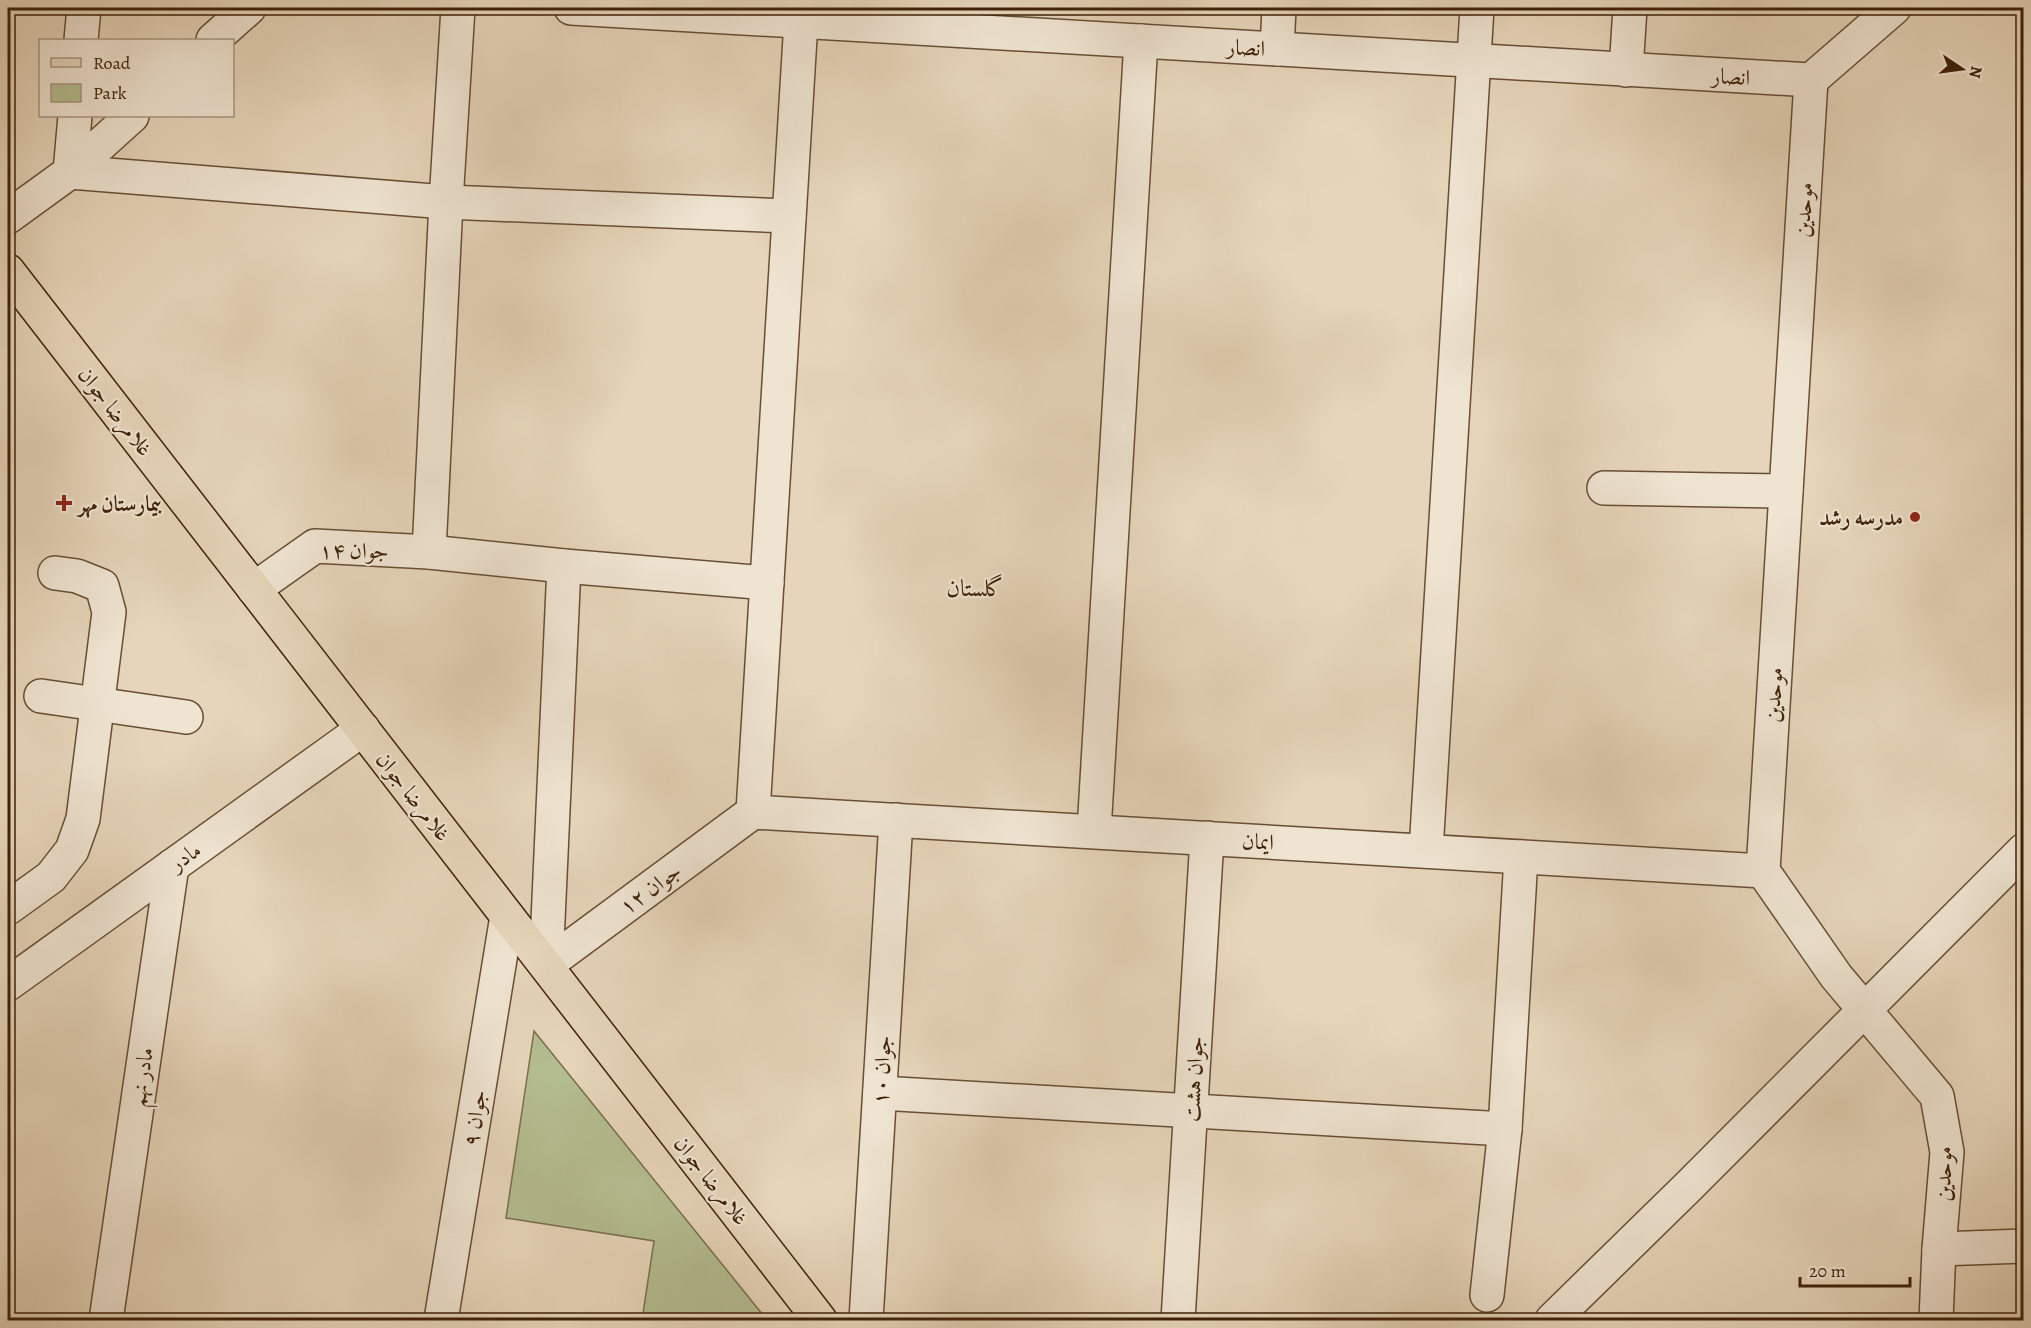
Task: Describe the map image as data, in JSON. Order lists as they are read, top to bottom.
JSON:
{
  "streets": {
    "main road": ["غلامرضا جوان"],
    "street": [
      "انصار",
      "موحدین",
      "جوان ۱۴",
      "ایمان",
      "مادر",
      "جوان ۱۲",
      "جوان ۱۰",
      "مادر نهم",
      "جوان هشت",
      "جوان ۹"
    ]
  },
  "crossings": [
    ["انصار", "موحدین"],
    ["موحدین", "ایمان"],
    ["غلامرضا جوان", "جوان ۱۴"],
    ["غلامرضا جوان", "مادر"],
    ["غلامرضا جوان", "جوان ۱۲"],
    ["غلامرضا جوان", "جوان ۹"],
    ["ایمان", "جوان ۱۲"],
    ["ایمان", "جوان ۱۰"],
    ["ایمان", "جوان هشت"],
    ["مادر", "مادر نهم"]
  ],
  "districts": ["گلستان"],
  "places": {
    "health": ["بیمارستان مهر"],
    "other": ["مدرسه رشد"]
  },
  "legend": ["Road", "Park"],
  "scale_bar": "20 m",
  "north": "right"
}
